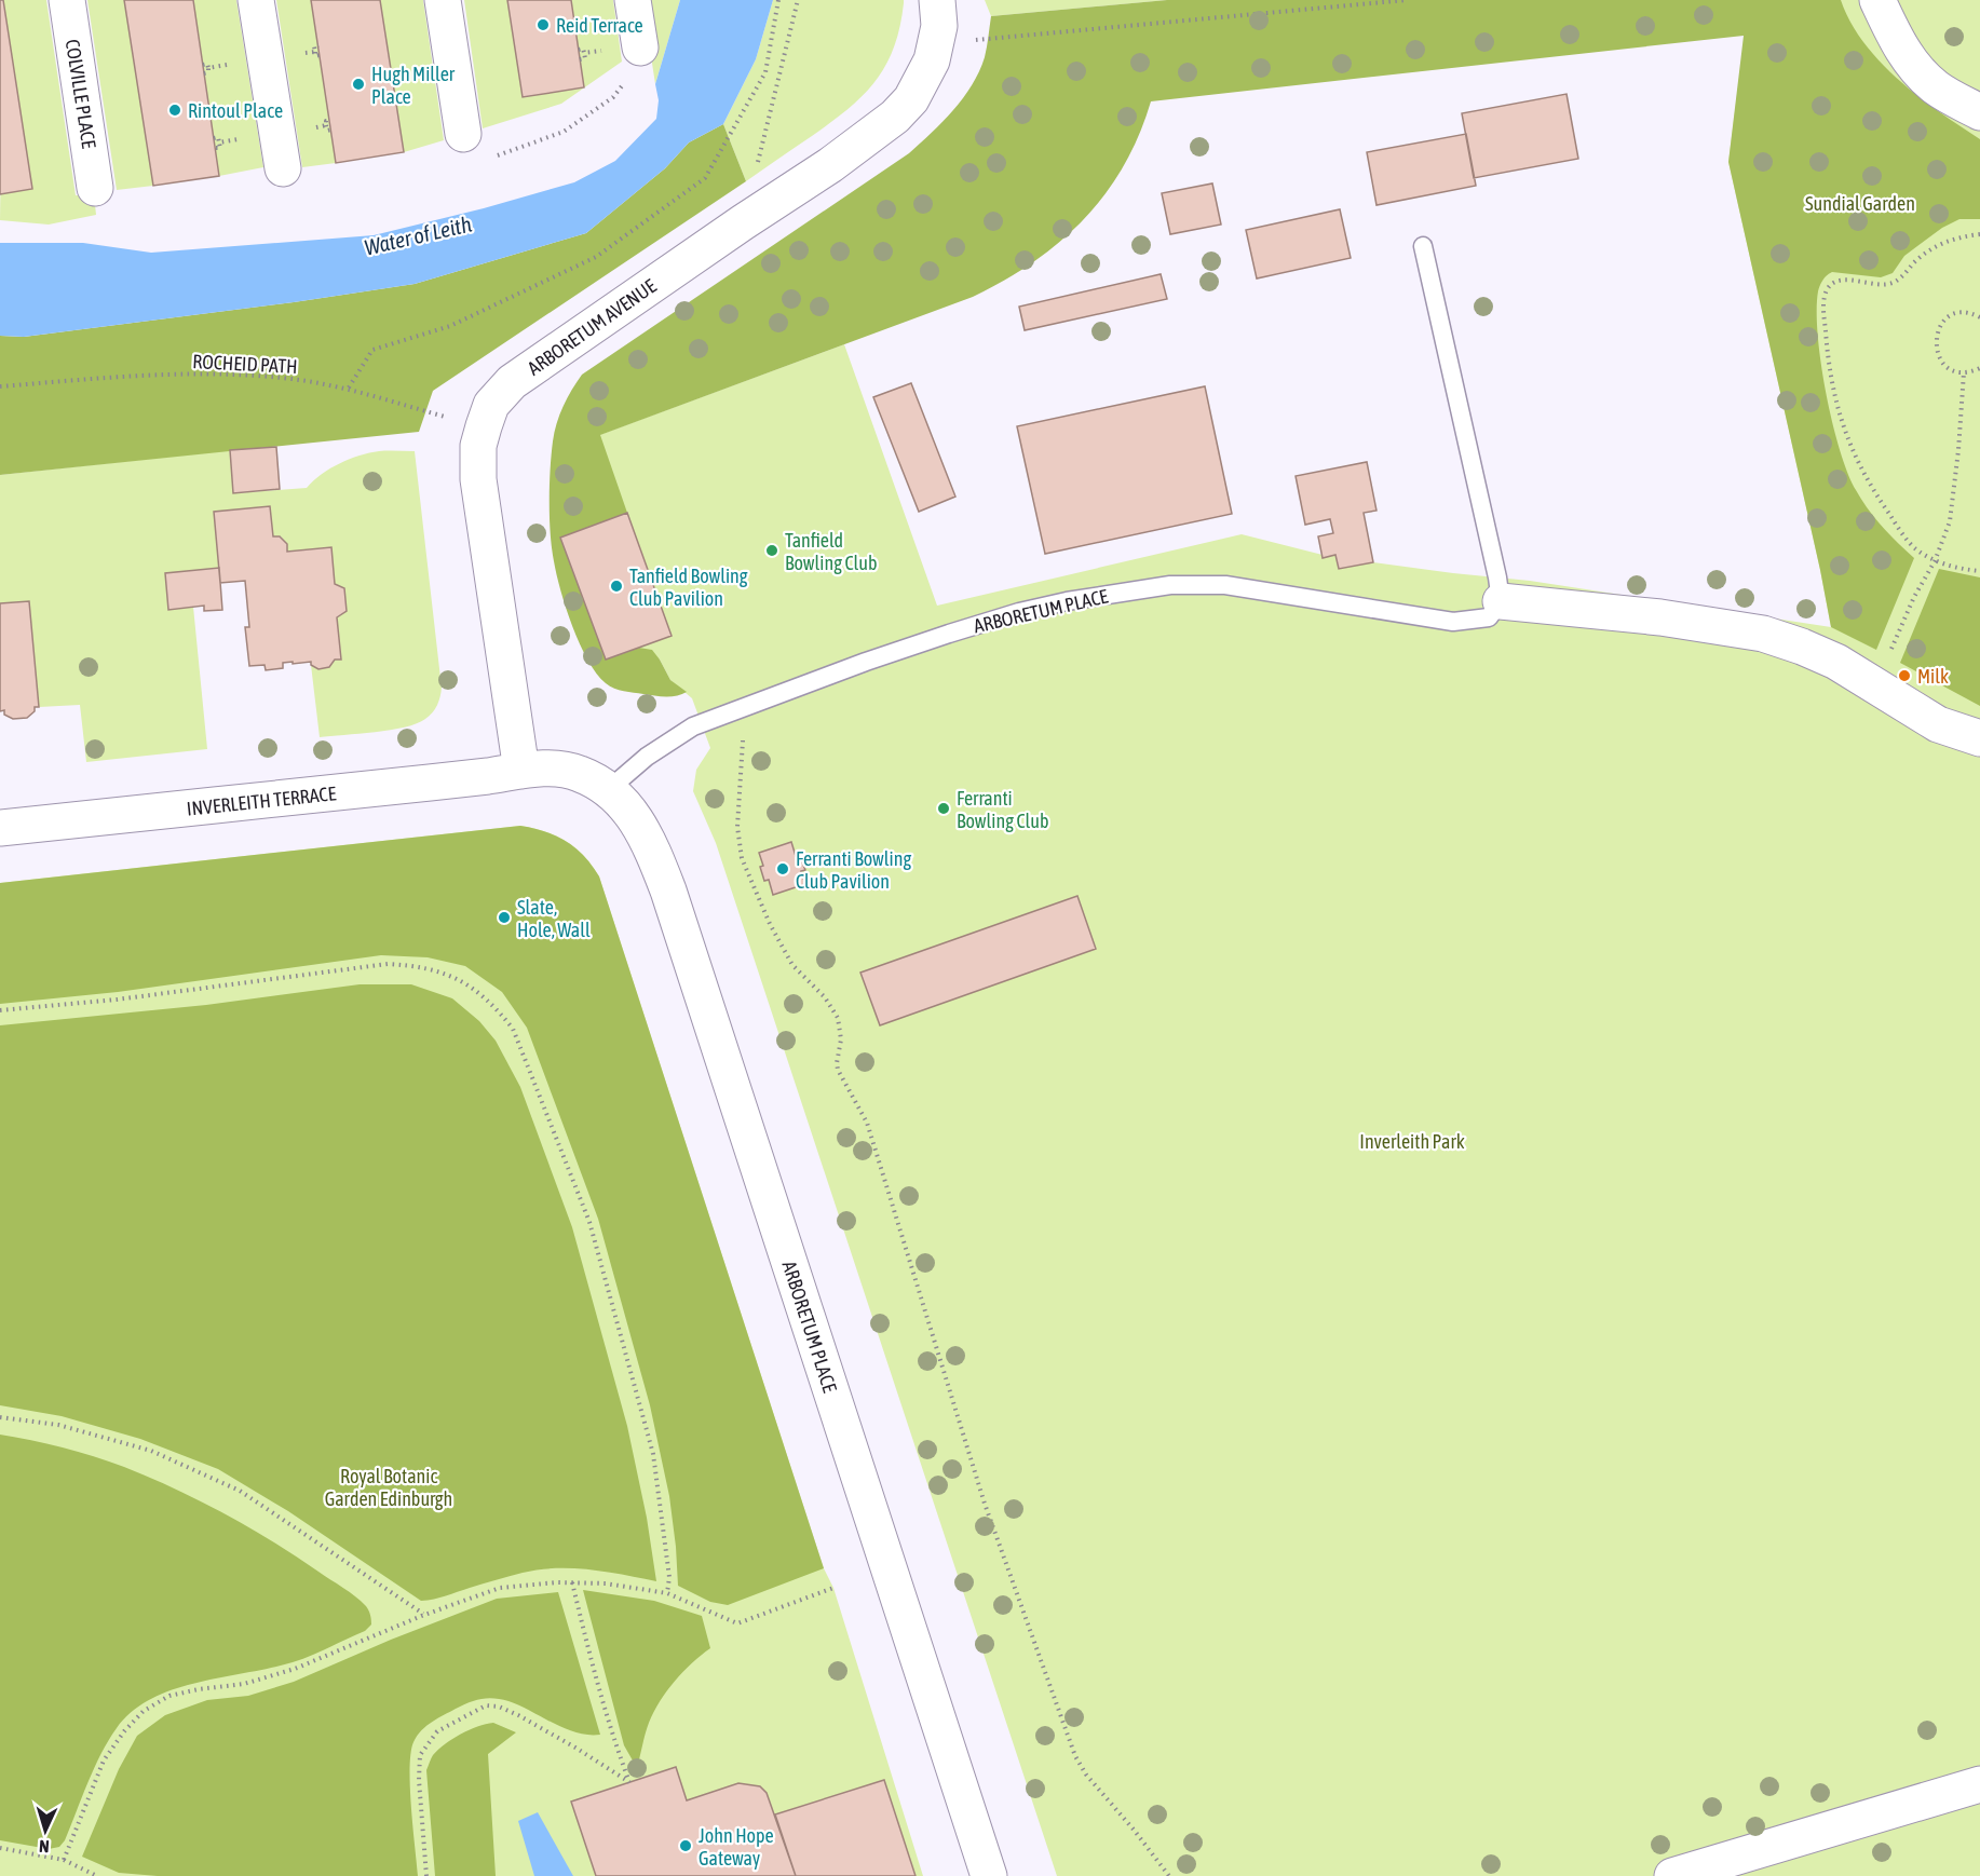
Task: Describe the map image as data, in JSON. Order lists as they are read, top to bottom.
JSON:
{
  "streets": {
    "street": [
      "COLVILLE PLACE",
      "ARBORETUM AVENUE",
      "ARBORETUM PLACE",
      "INVERLEITH TERRACE"
    ],
    "path": ["ROCHEID PATH"]
  },
  "crossings": [
    ["ARBORETUM AVENUE", "ROCHEID PATH"],
    ["ARBORETUM AVENUE", "ARBORETUM PLACE"],
    ["ARBORETUM AVENUE", "INVERLEITH TERRACE"],
    ["ARBORETUM PLACE", "INVERLEITH TERRACE"]
  ],
  "water": ["Water of Leith"],
  "parks": ["Sundial Garden", "Inverleith Park", "Royal Botanic Garden Edinburgh"],
  "places": [
    "Reid Terrace",
    "Hugh Miller Place",
    "Rintoul Place",
    "Tanfield Bowling Club",
    "Tanfield Bowling Club Pavilion",
    "Milk",
    "Ferranti Bowling Club",
    "Ferranti Bowling Club Pavilion",
    "Slate, Hole, Wall",
    "John Hope Gateway"
  ],
  "north": "bottom"
}
